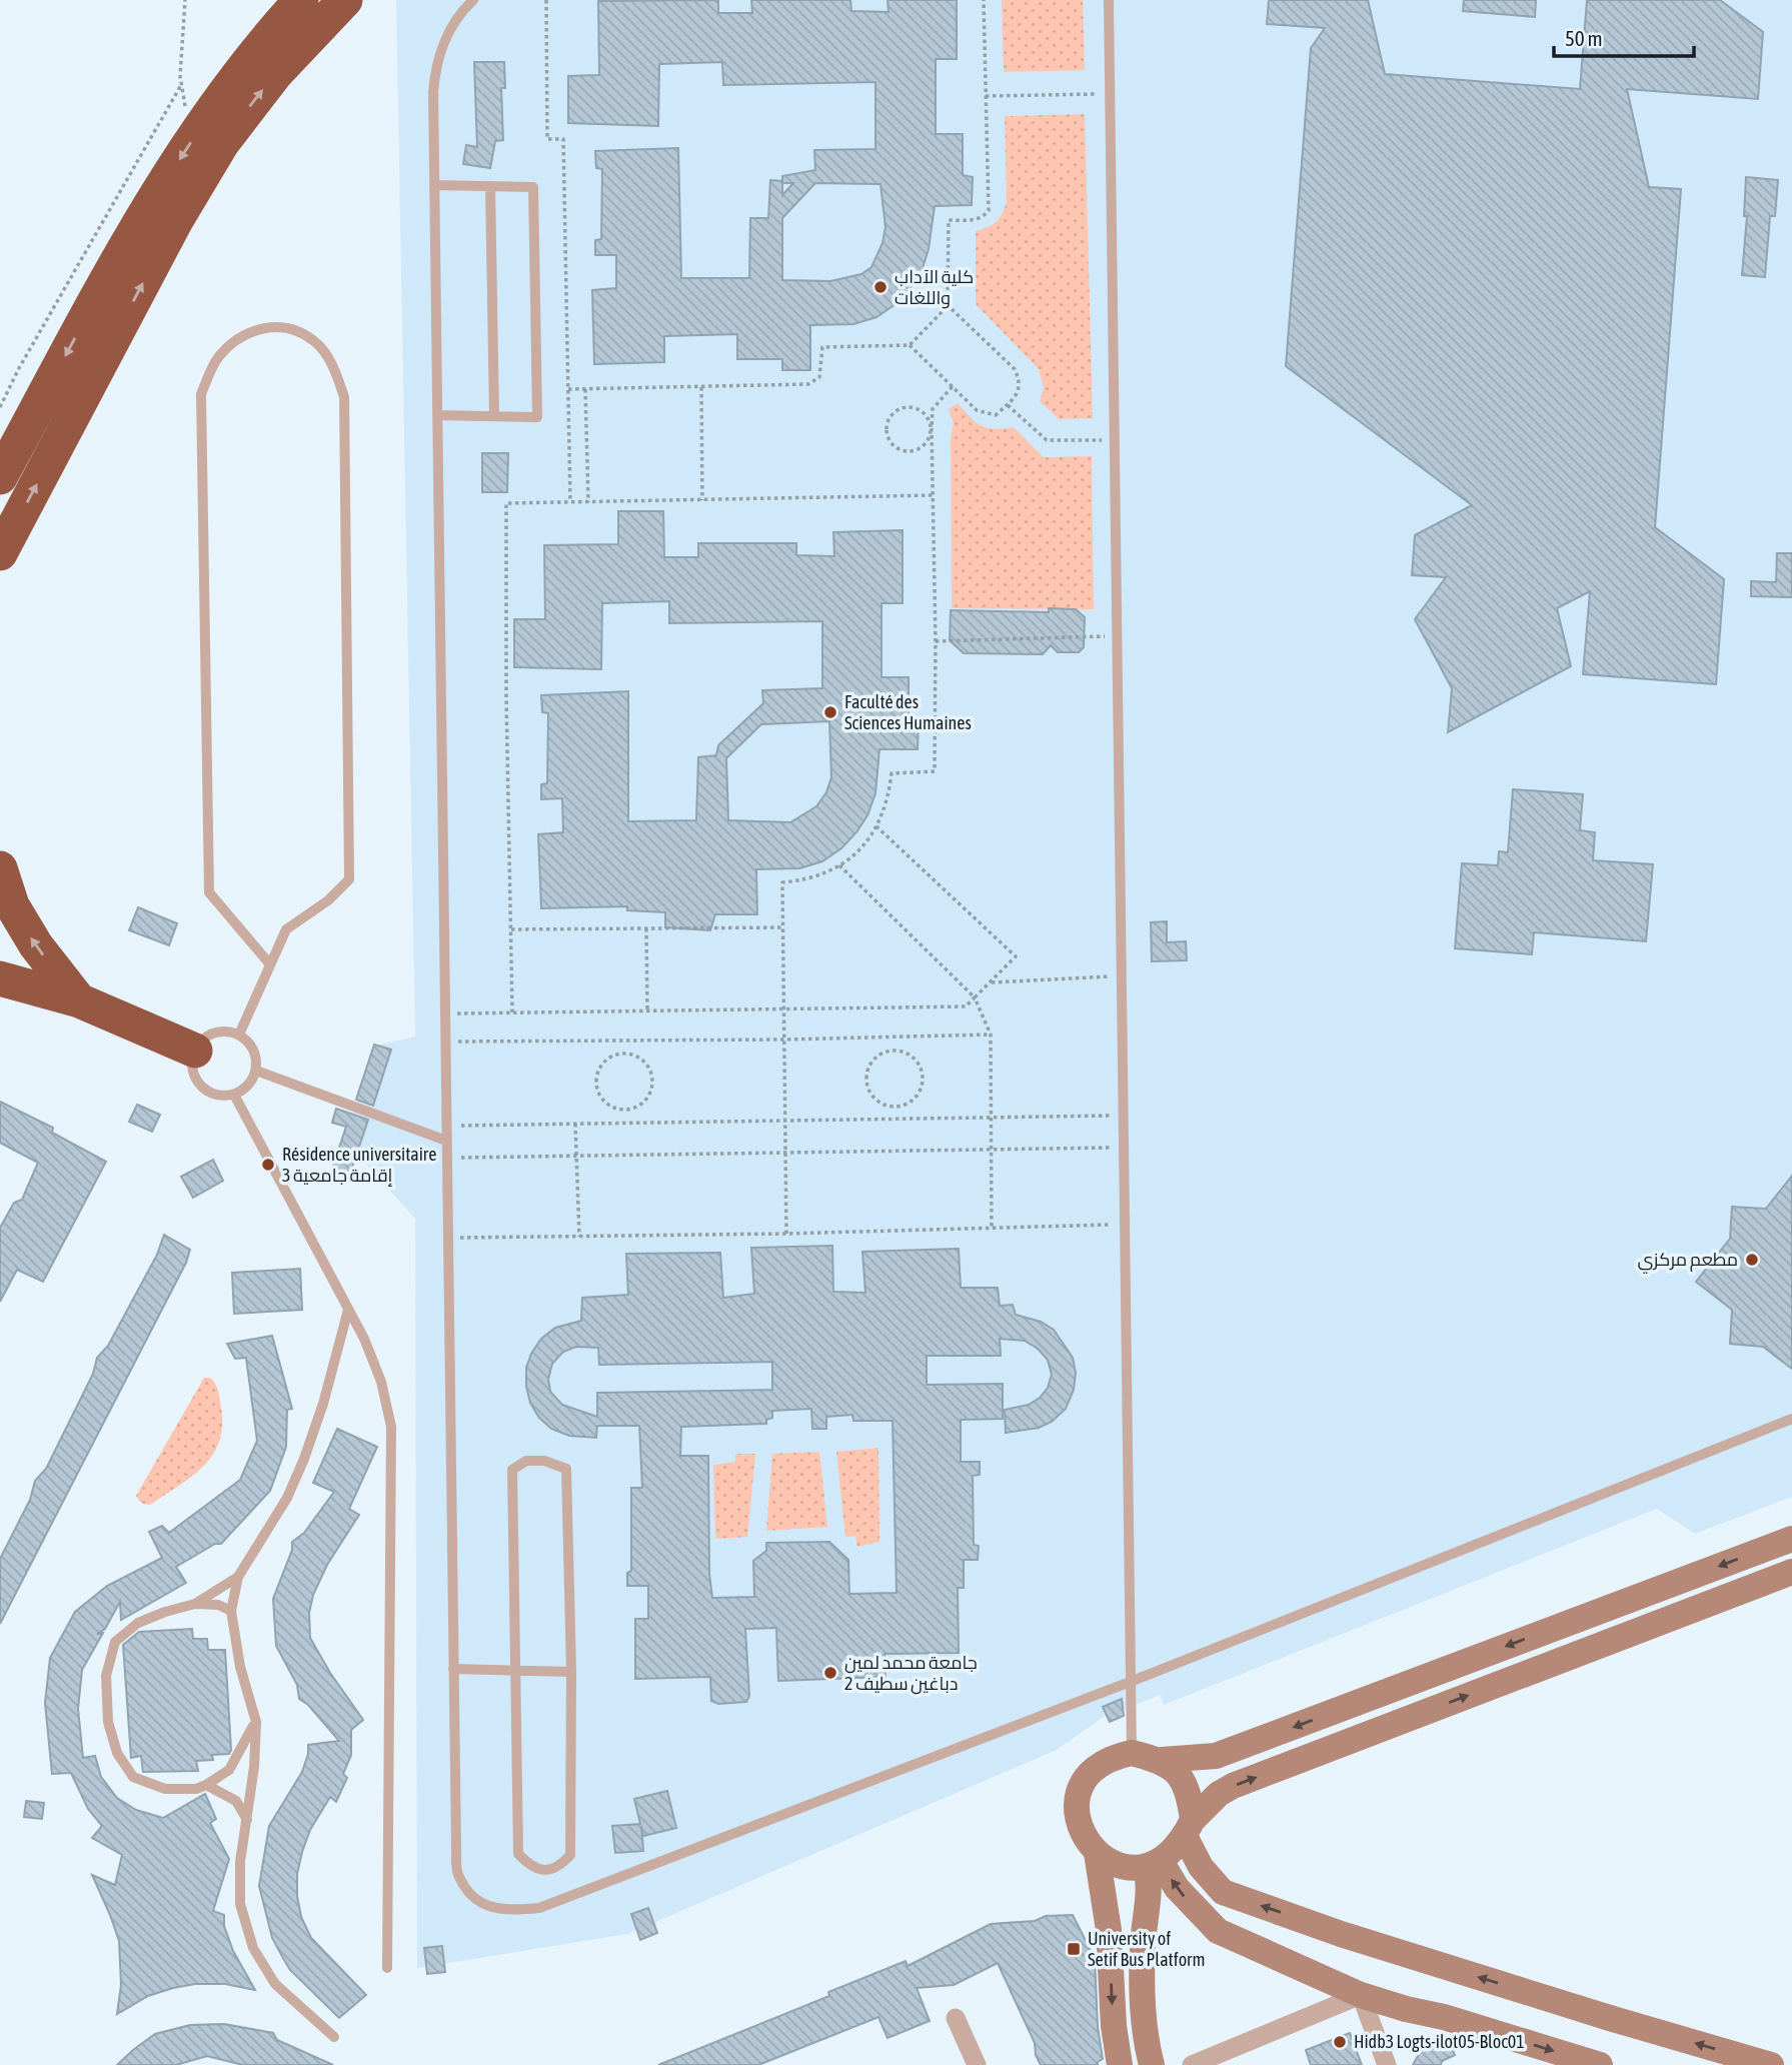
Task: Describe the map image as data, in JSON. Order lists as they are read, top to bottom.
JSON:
{
  "places": {
    "other": [
      "كلية الآداب واللغات",
      "Faculté des Sciences Humaines",
      "Résidence universitaire إقامة جامعية 3",
      "مطعم مركزي",
      "جامعة محمد لمين دباغين سطيف 2",
      "Hidb3 Logts-ilot05-Bloc01"
    ],
    "transit": ["University of Setif Bus Platform"]
  },
  "scale_bar": "50 m"
}
